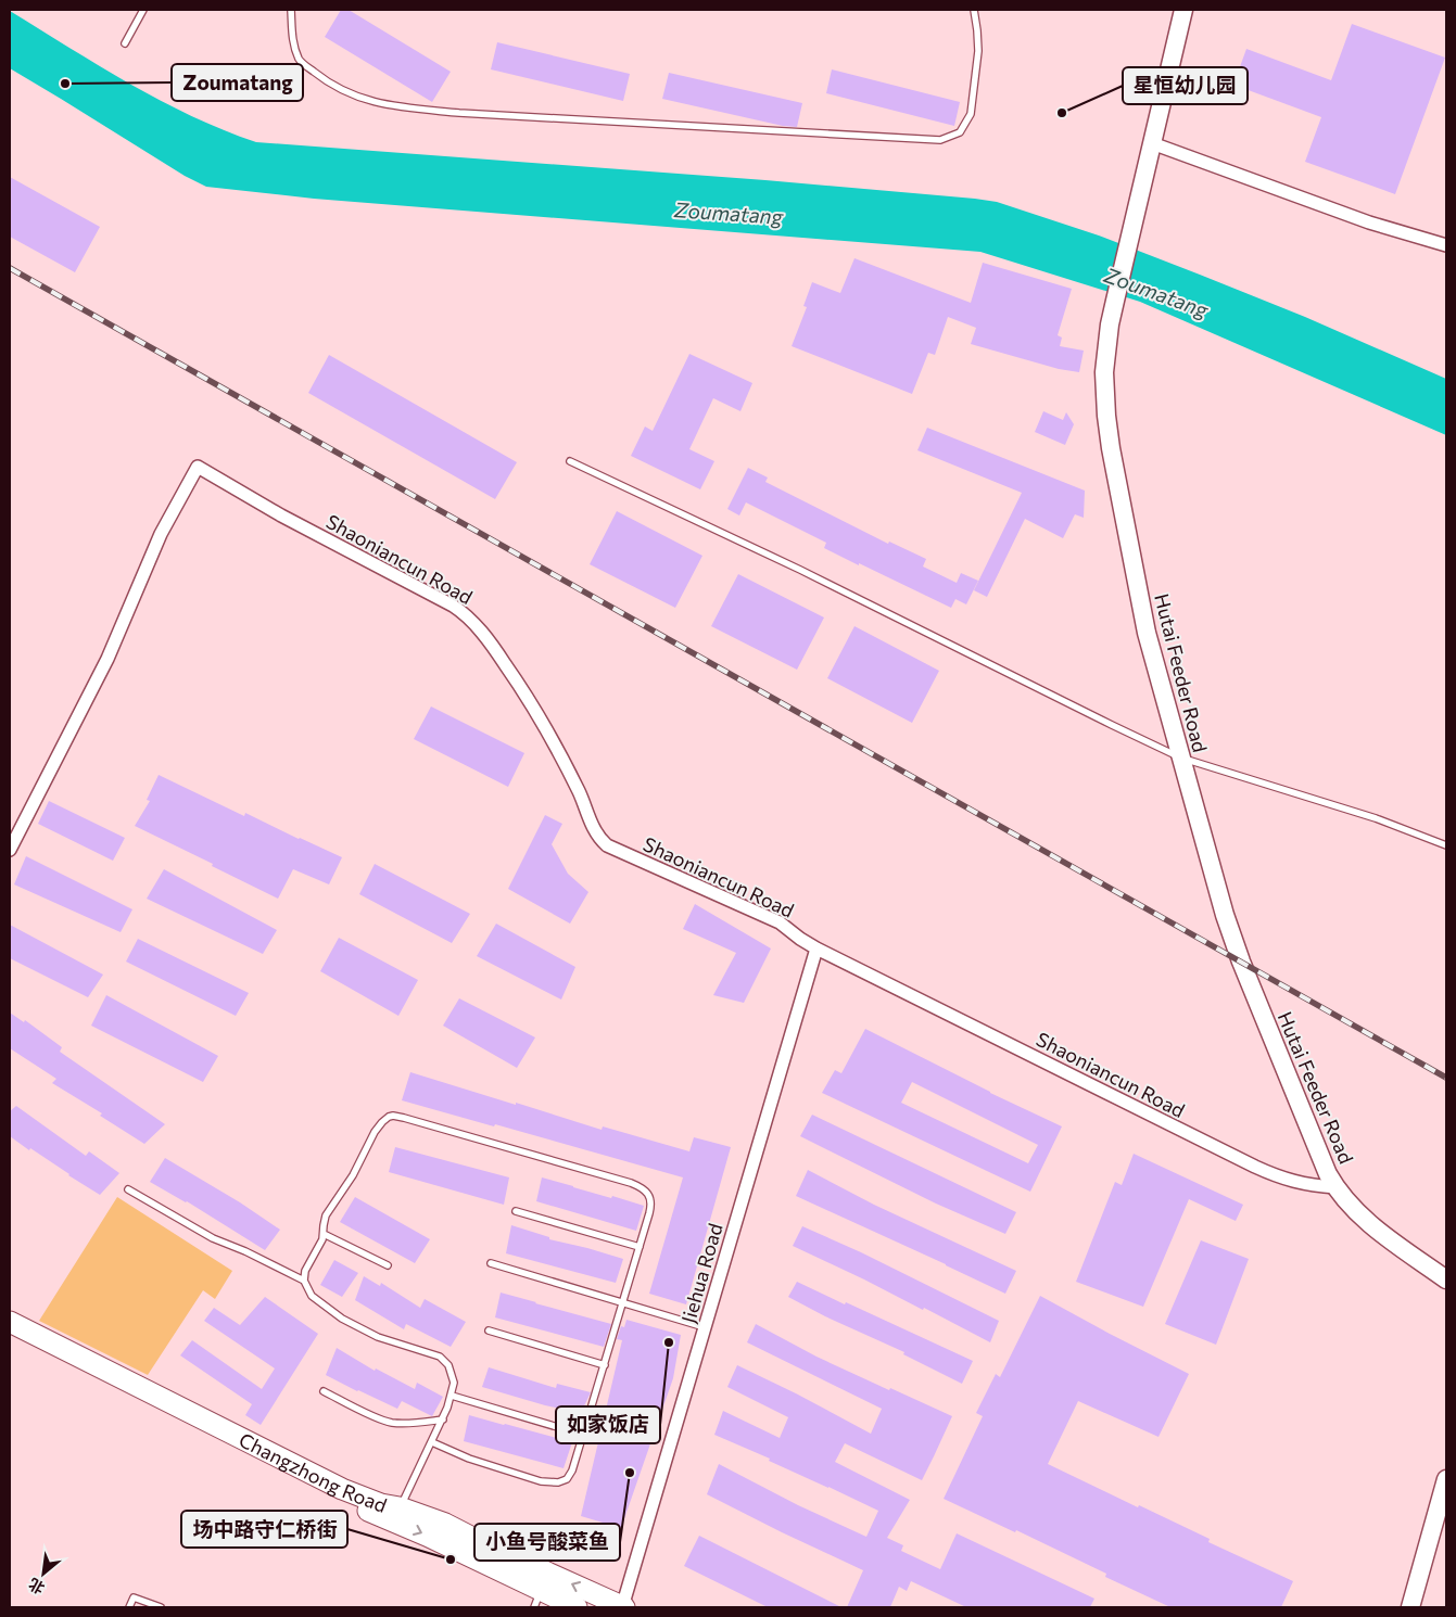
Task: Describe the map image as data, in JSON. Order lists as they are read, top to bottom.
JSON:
{
  "streets": {
    "main road": ["Changzhong Road"],
    "street": ["Shaoniancun Road", "Hutai Feeder Road", "Jiehua Road"]
  },
  "crossings": [
    ["Shaoniancun Road", "Hutai Feeder Road"],
    ["Shaoniancun Road", "Jiehua Road"],
    ["Jiehua Road", "Changzhong Road"]
  ],
  "water": ["Zoumatang"],
  "places": [
    "Zoumatang",
    "星恒幼儿园",
    "如家饭店",
    "小鱼号酸菜鱼",
    "场中路守仁桥街"
  ],
  "north": "bottom left"
}
